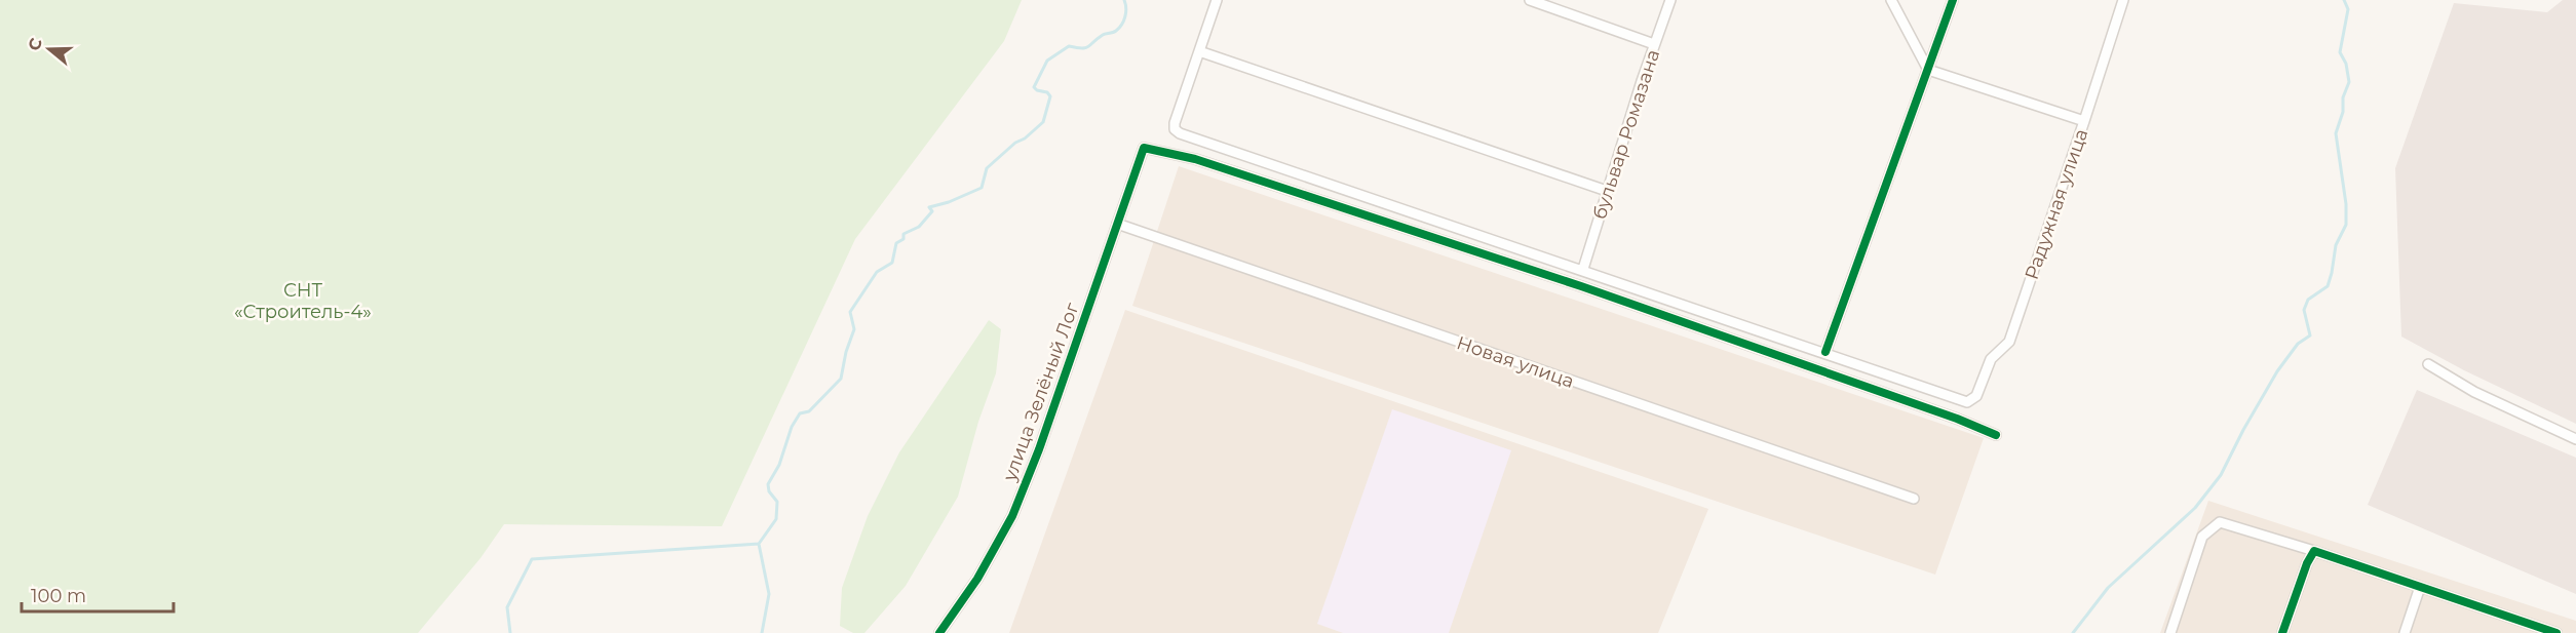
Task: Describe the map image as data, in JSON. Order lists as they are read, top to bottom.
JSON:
{
  "streets": {
    "street": [
      "бульвар Ромазана",
      "Радужная улица",
      "Новая улица",
      "улица Зелёный Лог"
    ]
  },
  "crossings": [
    ["Новая улица", "улица Зелёный Лог"]
  ],
  "parks": ["СНТ «Строитель-4»"],
  "scale_bar": "100 m",
  "north": "left"
}
